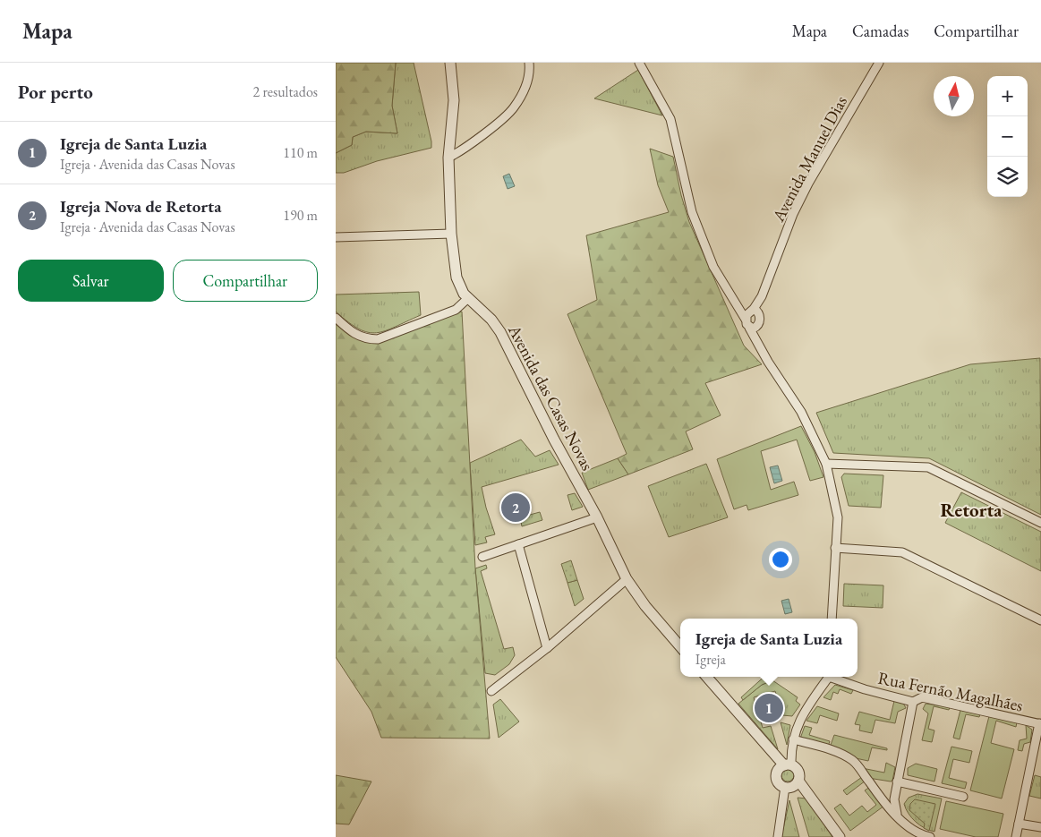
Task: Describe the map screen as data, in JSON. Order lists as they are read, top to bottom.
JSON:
{
  "streets": {
    "street": ["Avenida Manuel Dias", "Avenida das Casas Novas", "Rua Fernão Magalhães"]
  },
  "districts": ["Retorta"],
  "north": "top",
  "page": {
    "header": "Mapa",
    "nav": ["Mapa", "Camadas", "Compartilhar"],
    "heading": ["Por perto", "2 resultados"],
    "map_buttons": ["+", "−"],
    "list": [
      {
        "mark": "1",
        "name": "Igreja de Santa Luzia",
        "note": "Igreja · Avenida das Casas Novas",
        "value": "110 m"
      },
      {
        "mark": "2",
        "name": "Igreja Nova de Retorta",
        "note": "Igreja · Avenida das Casas Novas",
        "value": "190 m"
      }
    ],
    "buttons": ["Salvar", "Compartilhar"],
    "pins": ["2", "1"],
    "popup": ["Igreja de Santa Luzia", "Igreja"]
  }
}
